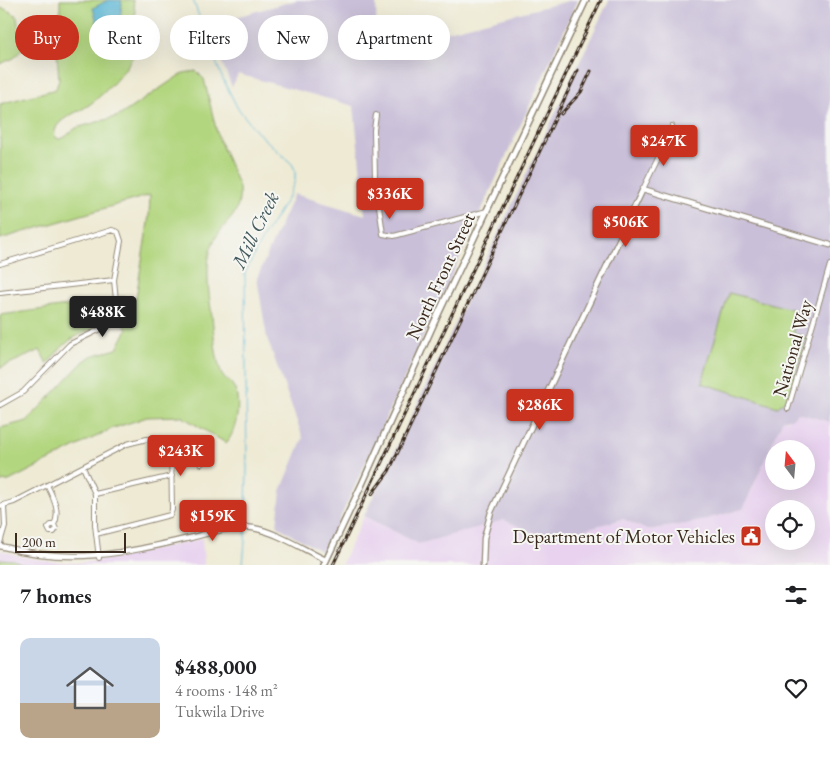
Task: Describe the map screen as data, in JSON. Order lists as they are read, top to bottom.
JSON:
{
  "streets": {
    "main road": ["North Front Street"],
    "street": ["National Way"]
  },
  "water": ["Mill Creek"],
  "places": {
    "public building": ["Department of Motor Vehicles"]
  },
  "scale_bar": "200 m",
  "north": "top",
  "page": {
    "chip": [
      "Buy",
      "Rent",
      "Filters",
      "New",
      "Apartment"
    ],
    "price": [
      "$247K",
      "$336K",
      "$506K",
      "$488K",
      "$286K",
      "$243K",
      "$159K"
    ],
    "scale": "200 m",
    "heading": "7 homes",
    "list": [
      {
        "name": "$488,000",
        "note": "4 rooms · 148 m² · Tukwila Drive"
      }
    ]
  }
}
